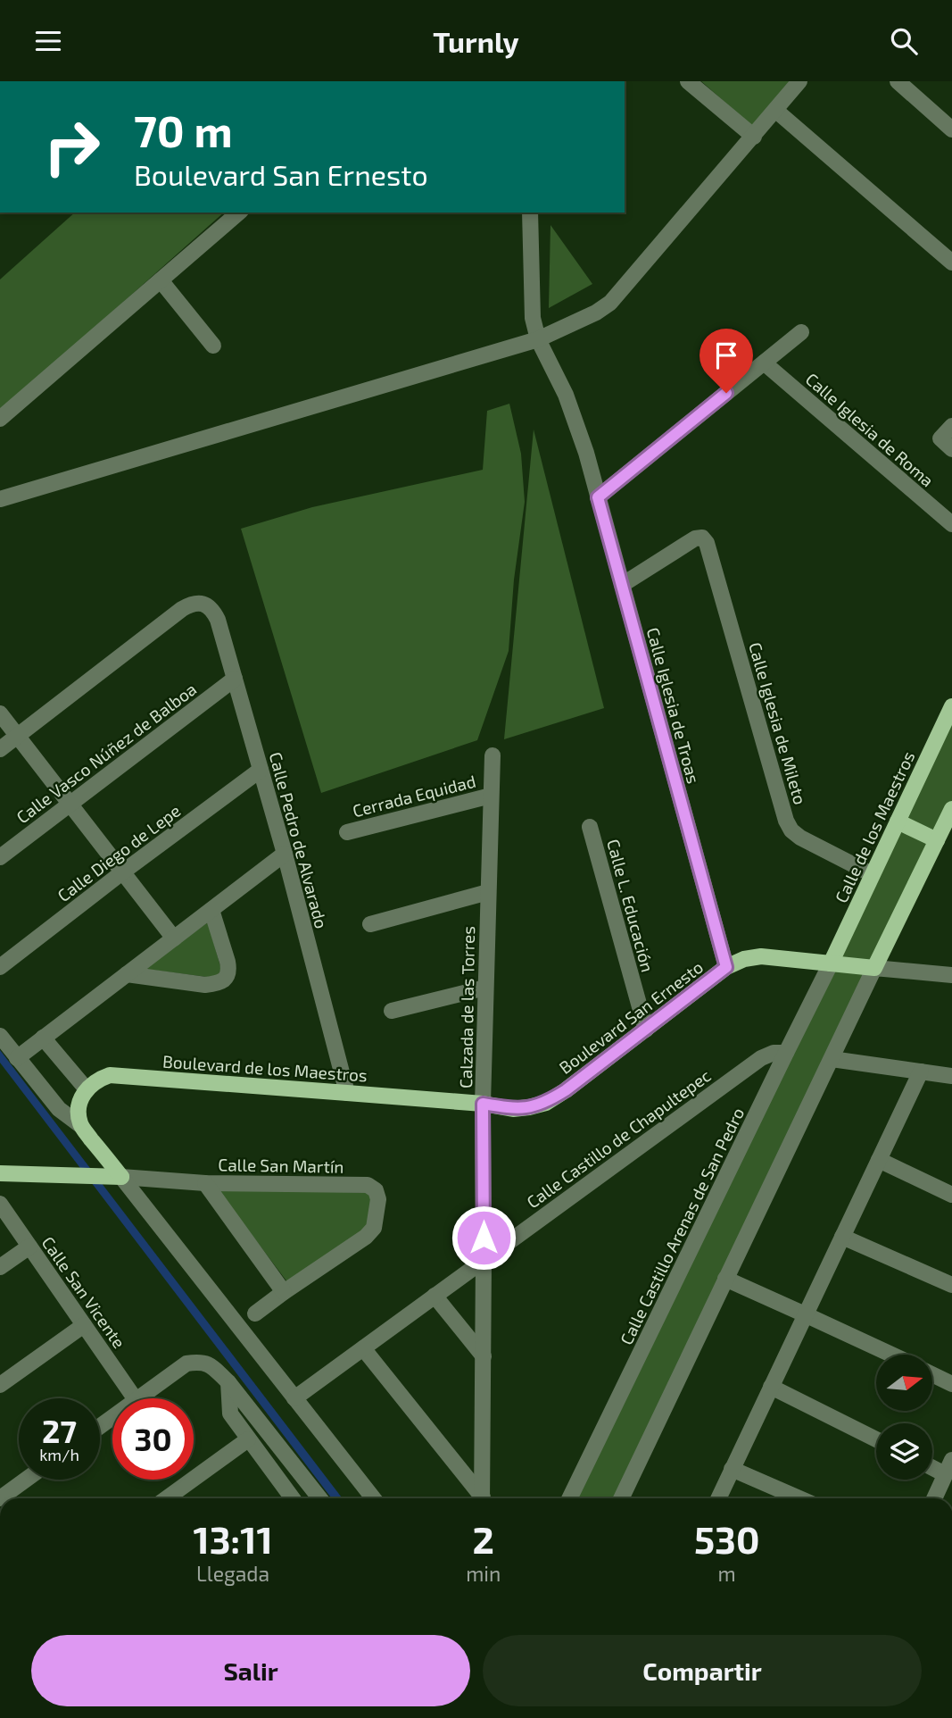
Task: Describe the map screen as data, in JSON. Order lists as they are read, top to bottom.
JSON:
{
  "streets": {
    "main road": ["Calle de los Maestros", "Boulevard San Ernesto", "Boulevard de los Maestros"],
    "street": [
      "Calle Iglesia de Roma",
      "Calle Iglesia de Troas",
      "Calle Iglesia de Mileto",
      "Calle Vasco Núñez de Balboa",
      "Cerrada Equidad",
      "Calle Pedro de Alvarado",
      "Calle Diego de Lepe",
      "Calle L. Educación",
      "Calzada de las Torres",
      "Calle Castillo de Chapultepec",
      "Calle San Martín",
      "Calle Castillo Arenas de San Pedro",
      "Calle San Vicente"
    ]
  },
  "crossings": [
    ["Calle Iglesia de Troas", "Calle Iglesia de Mileto"],
    ["Calle Iglesia de Troas", "Boulevard San Ernesto"],
    ["Calle Iglesia de Mileto", "Calle de los Maestros"],
    ["Calle Vasco Núñez de Balboa", "Calle Pedro de Alvarado"],
    ["Cerrada Equidad", "Calzada de las Torres"],
    ["Calle de los Maestros", "Boulevard San Ernesto"],
    ["Calle de los Maestros", "Calle Castillo Arenas de San Pedro"],
    ["Calle Pedro de Alvarado", "Calle Diego de Lepe"],
    ["Calle Pedro de Alvarado", "Boulevard de los Maestros"],
    ["Calle L. Educación", "Boulevard San Ernesto"],
    ["Calzada de las Torres", "Boulevard San Ernesto"],
    ["Calzada de las Torres", "Boulevard de los Maestros"],
    ["Calzada de las Torres", "Calle Castillo de Chapultepec"],
    ["Boulevard San Ernesto", "Boulevard de los Maestros"],
    ["Boulevard San Ernesto", "Calle Castillo Arenas de San Pedro"],
    ["Calle Castillo de Chapultepec", "Calle Castillo Arenas de San Pedro"]
  ],
  "north": "right",
  "page": {
    "header": "Turnly",
    "turn": ["70 m", "Boulevard San Ernesto"],
    "speed": "27 km/h",
    "limit": "30",
    "eta": [
      "13:11",
      "Llegada",
      "2",
      "min",
      "530",
      "m"
    ],
    "buttons": ["Salir", "Compartir"]
  }
}
